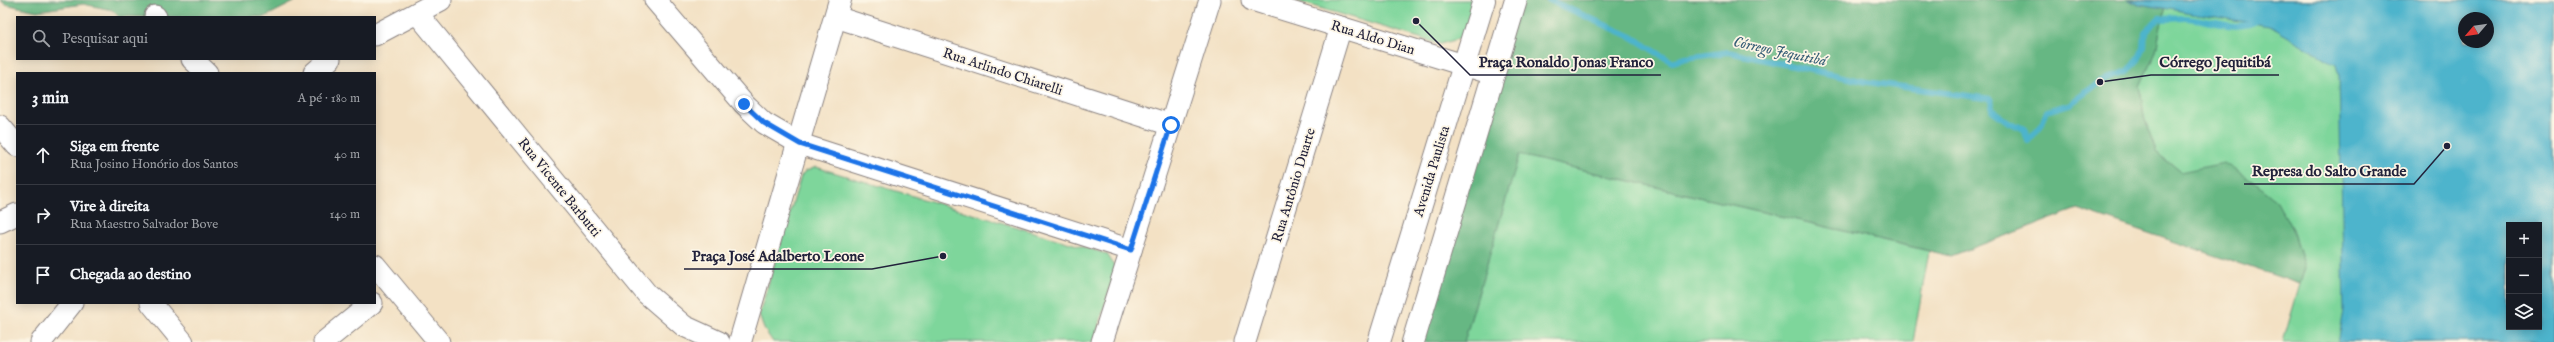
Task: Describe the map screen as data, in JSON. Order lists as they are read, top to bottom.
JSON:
{
  "streets": {
    "street": [
      "Rua Aldo Dian",
      "Rua Arlindo Chiarelli",
      "Avenida Paulista",
      "Rua Antônio Duarte",
      "Rua Vicente Barbutti"
    ]
  },
  "crossings": [
    ["Rua Aldo Dian", "Avenida Paulista"],
    ["Rua Aldo Dian", "Rua Antônio Duarte"]
  ],
  "water": ["Córrego Jequitibá"],
  "places": [
    "Praça Ronaldo Jonas Franco",
    "Córrego Jequitibá",
    "Represa do Salto Grande",
    "Praça José Adalberto Leone"
  ],
  "north": "bottom left",
  "page": {
    "search": "Pesquisar aqui",
    "heading": ["3 min", "A pé · 180 m"],
    "list": [
      ["Siga em frente", "Rua Josino Honório dos Santos", "40 m"],
      ["Vire à direita", "Rua Maestro Salvador Bove", "140 m"],
      "Chegada ao destino"
    ],
    "map_buttons": ["+", "−"]
  }
}
